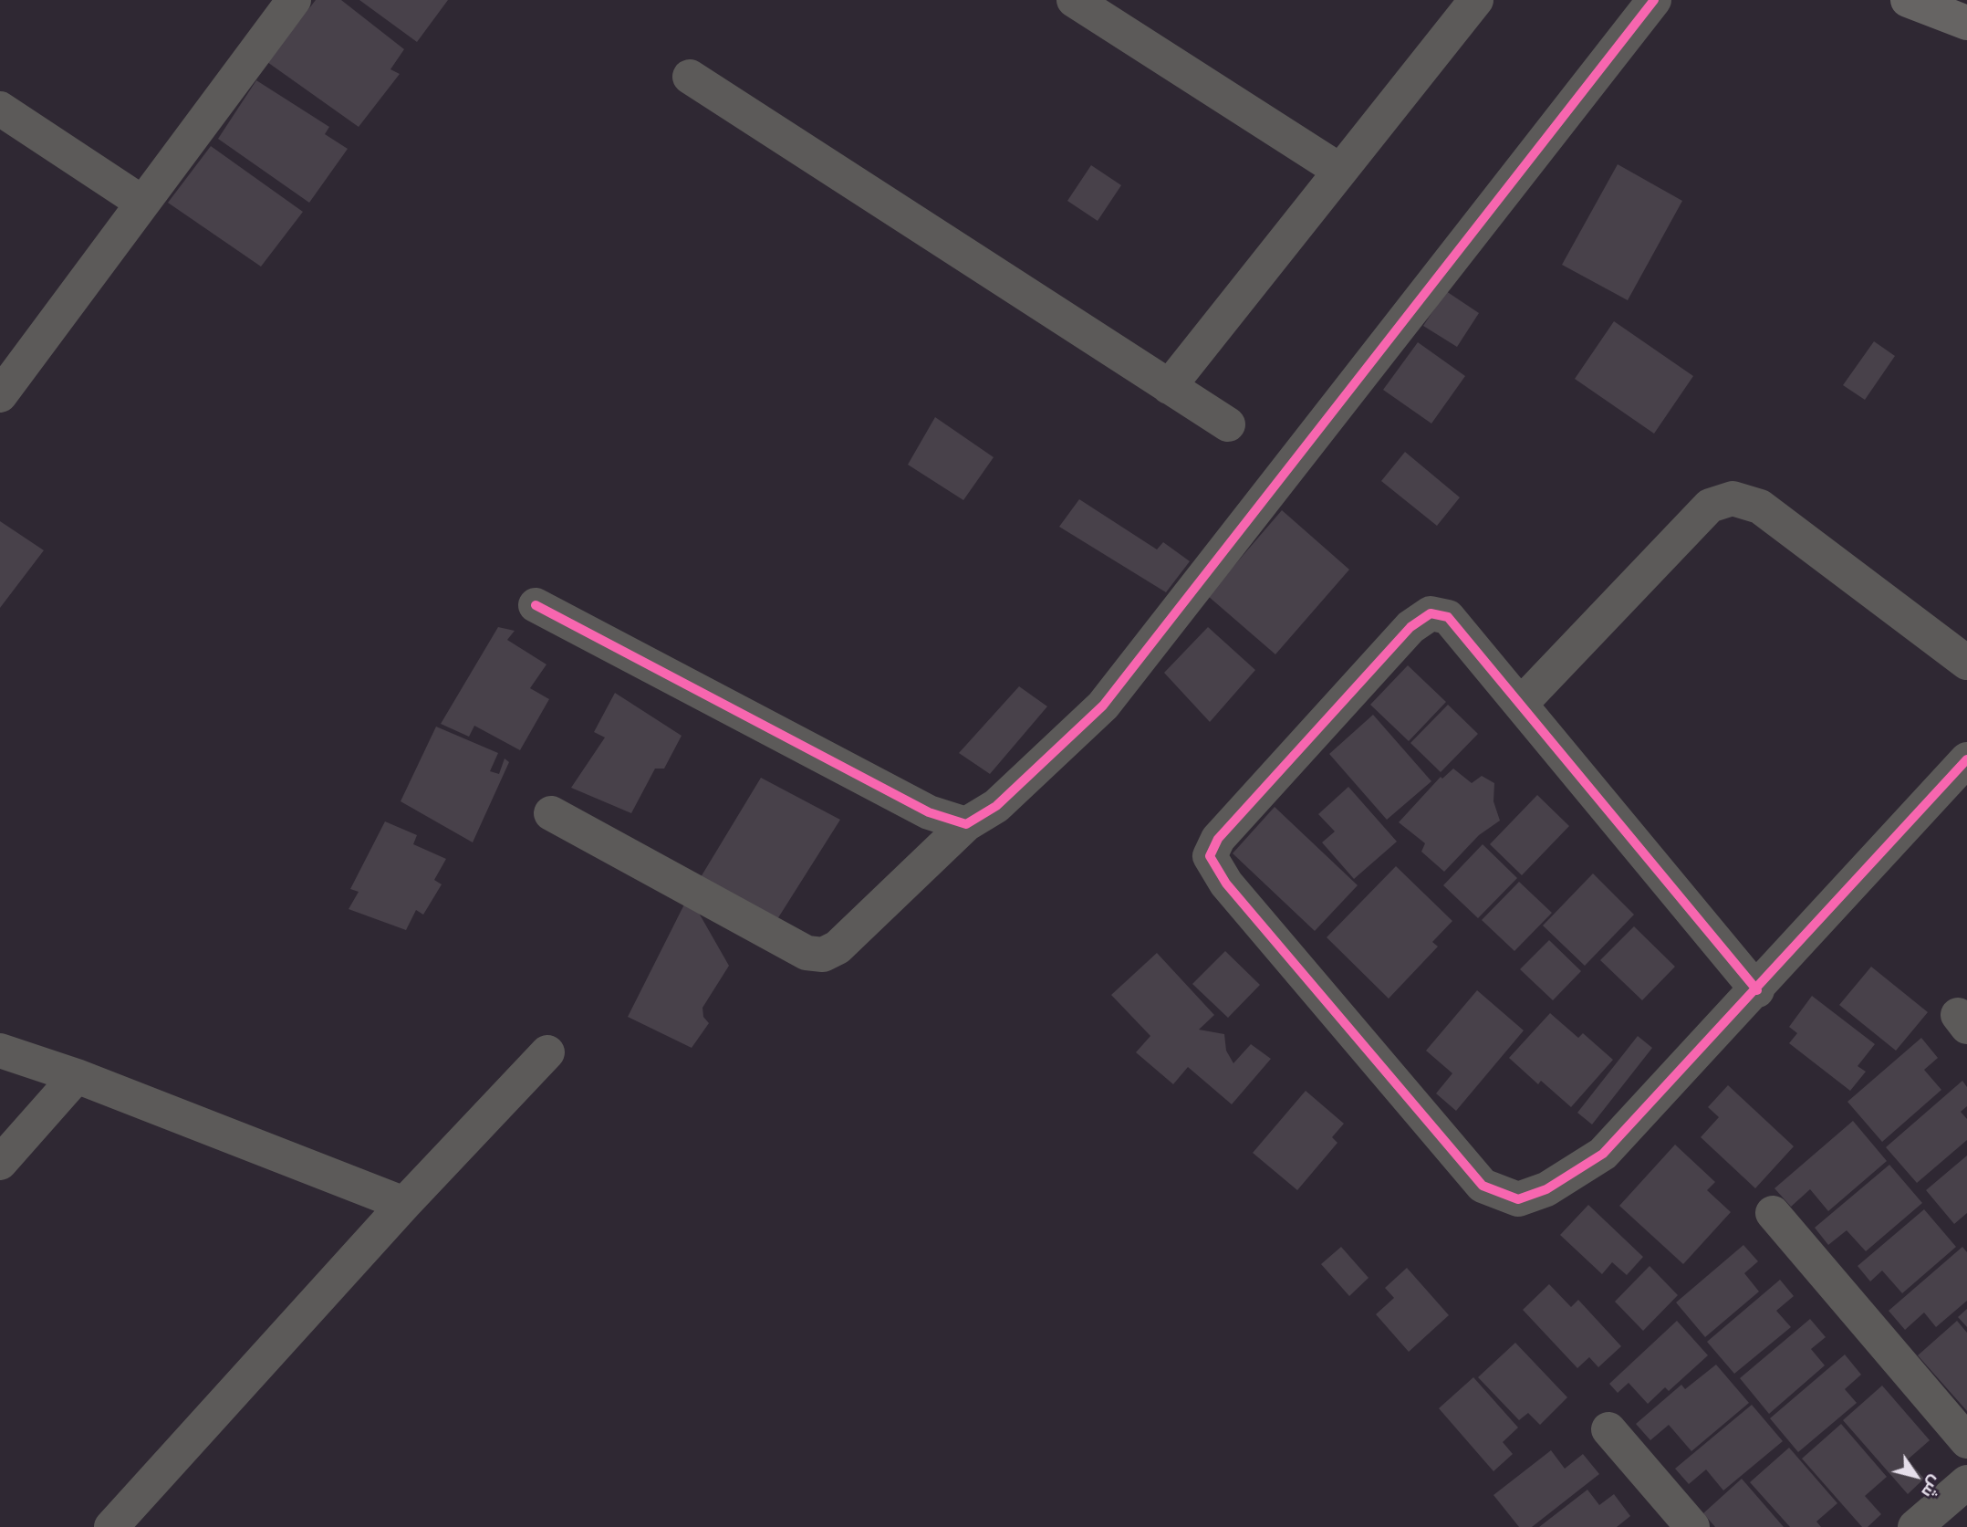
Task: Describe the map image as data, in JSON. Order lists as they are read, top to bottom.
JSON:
{
  "north": "bottom right"
}
